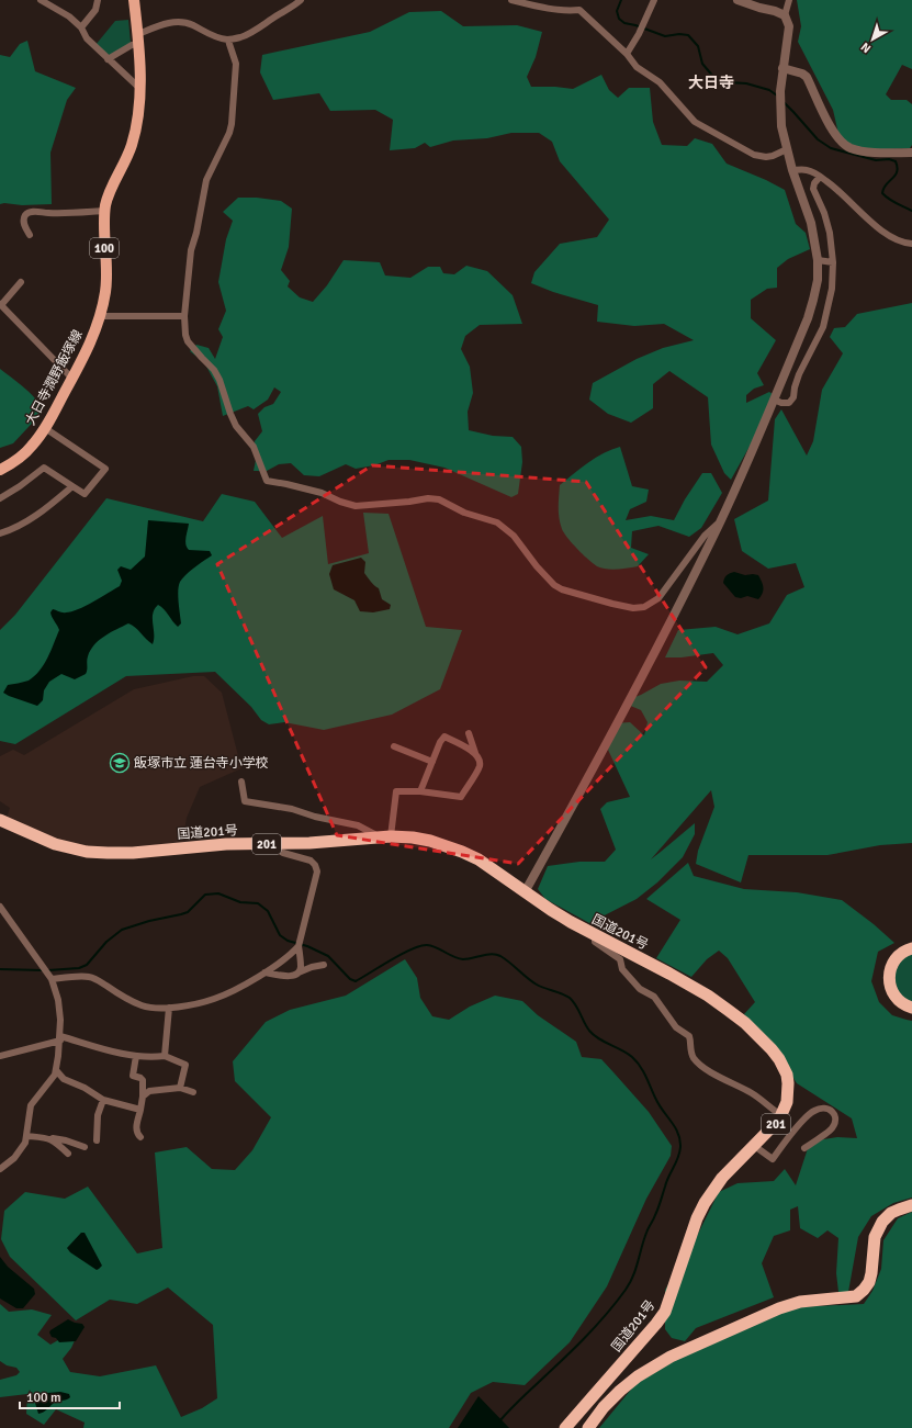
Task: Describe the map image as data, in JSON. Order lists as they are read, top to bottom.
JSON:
{
  "streets": {
    "highway": ["国道201号", "201"],
    "main road": ["100", "大日寺潤野飯塚線"]
  },
  "districts": ["大日寺"],
  "places": {
    "school or university": ["飯塚市立 蓮台寺小学校"]
  },
  "scale_bar": "100 m",
  "north": "bottom left"
}
